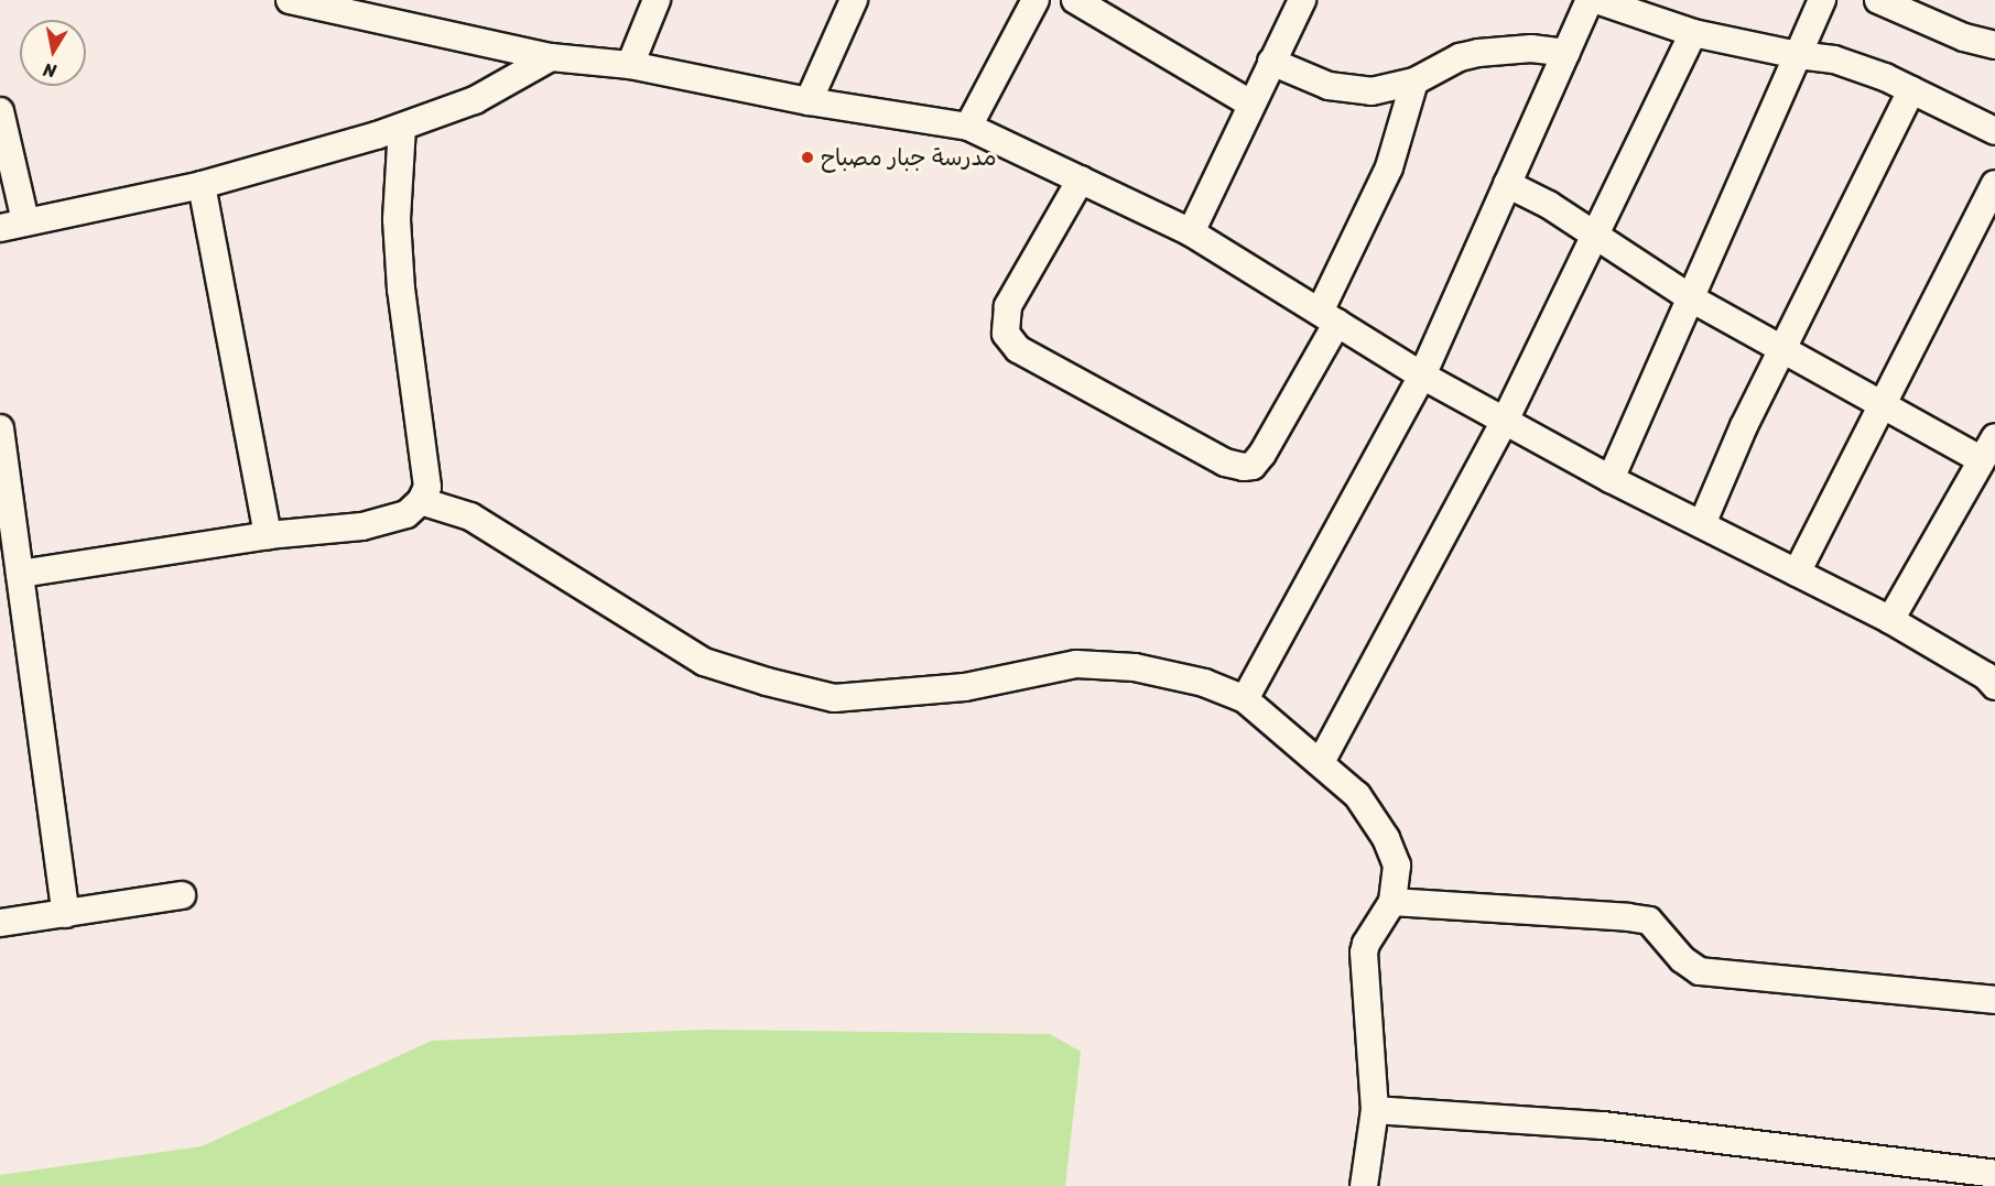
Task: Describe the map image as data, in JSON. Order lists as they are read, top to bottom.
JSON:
{
  "places": ["مدرسة جبار مصباح"],
  "north": "bottom"
}
